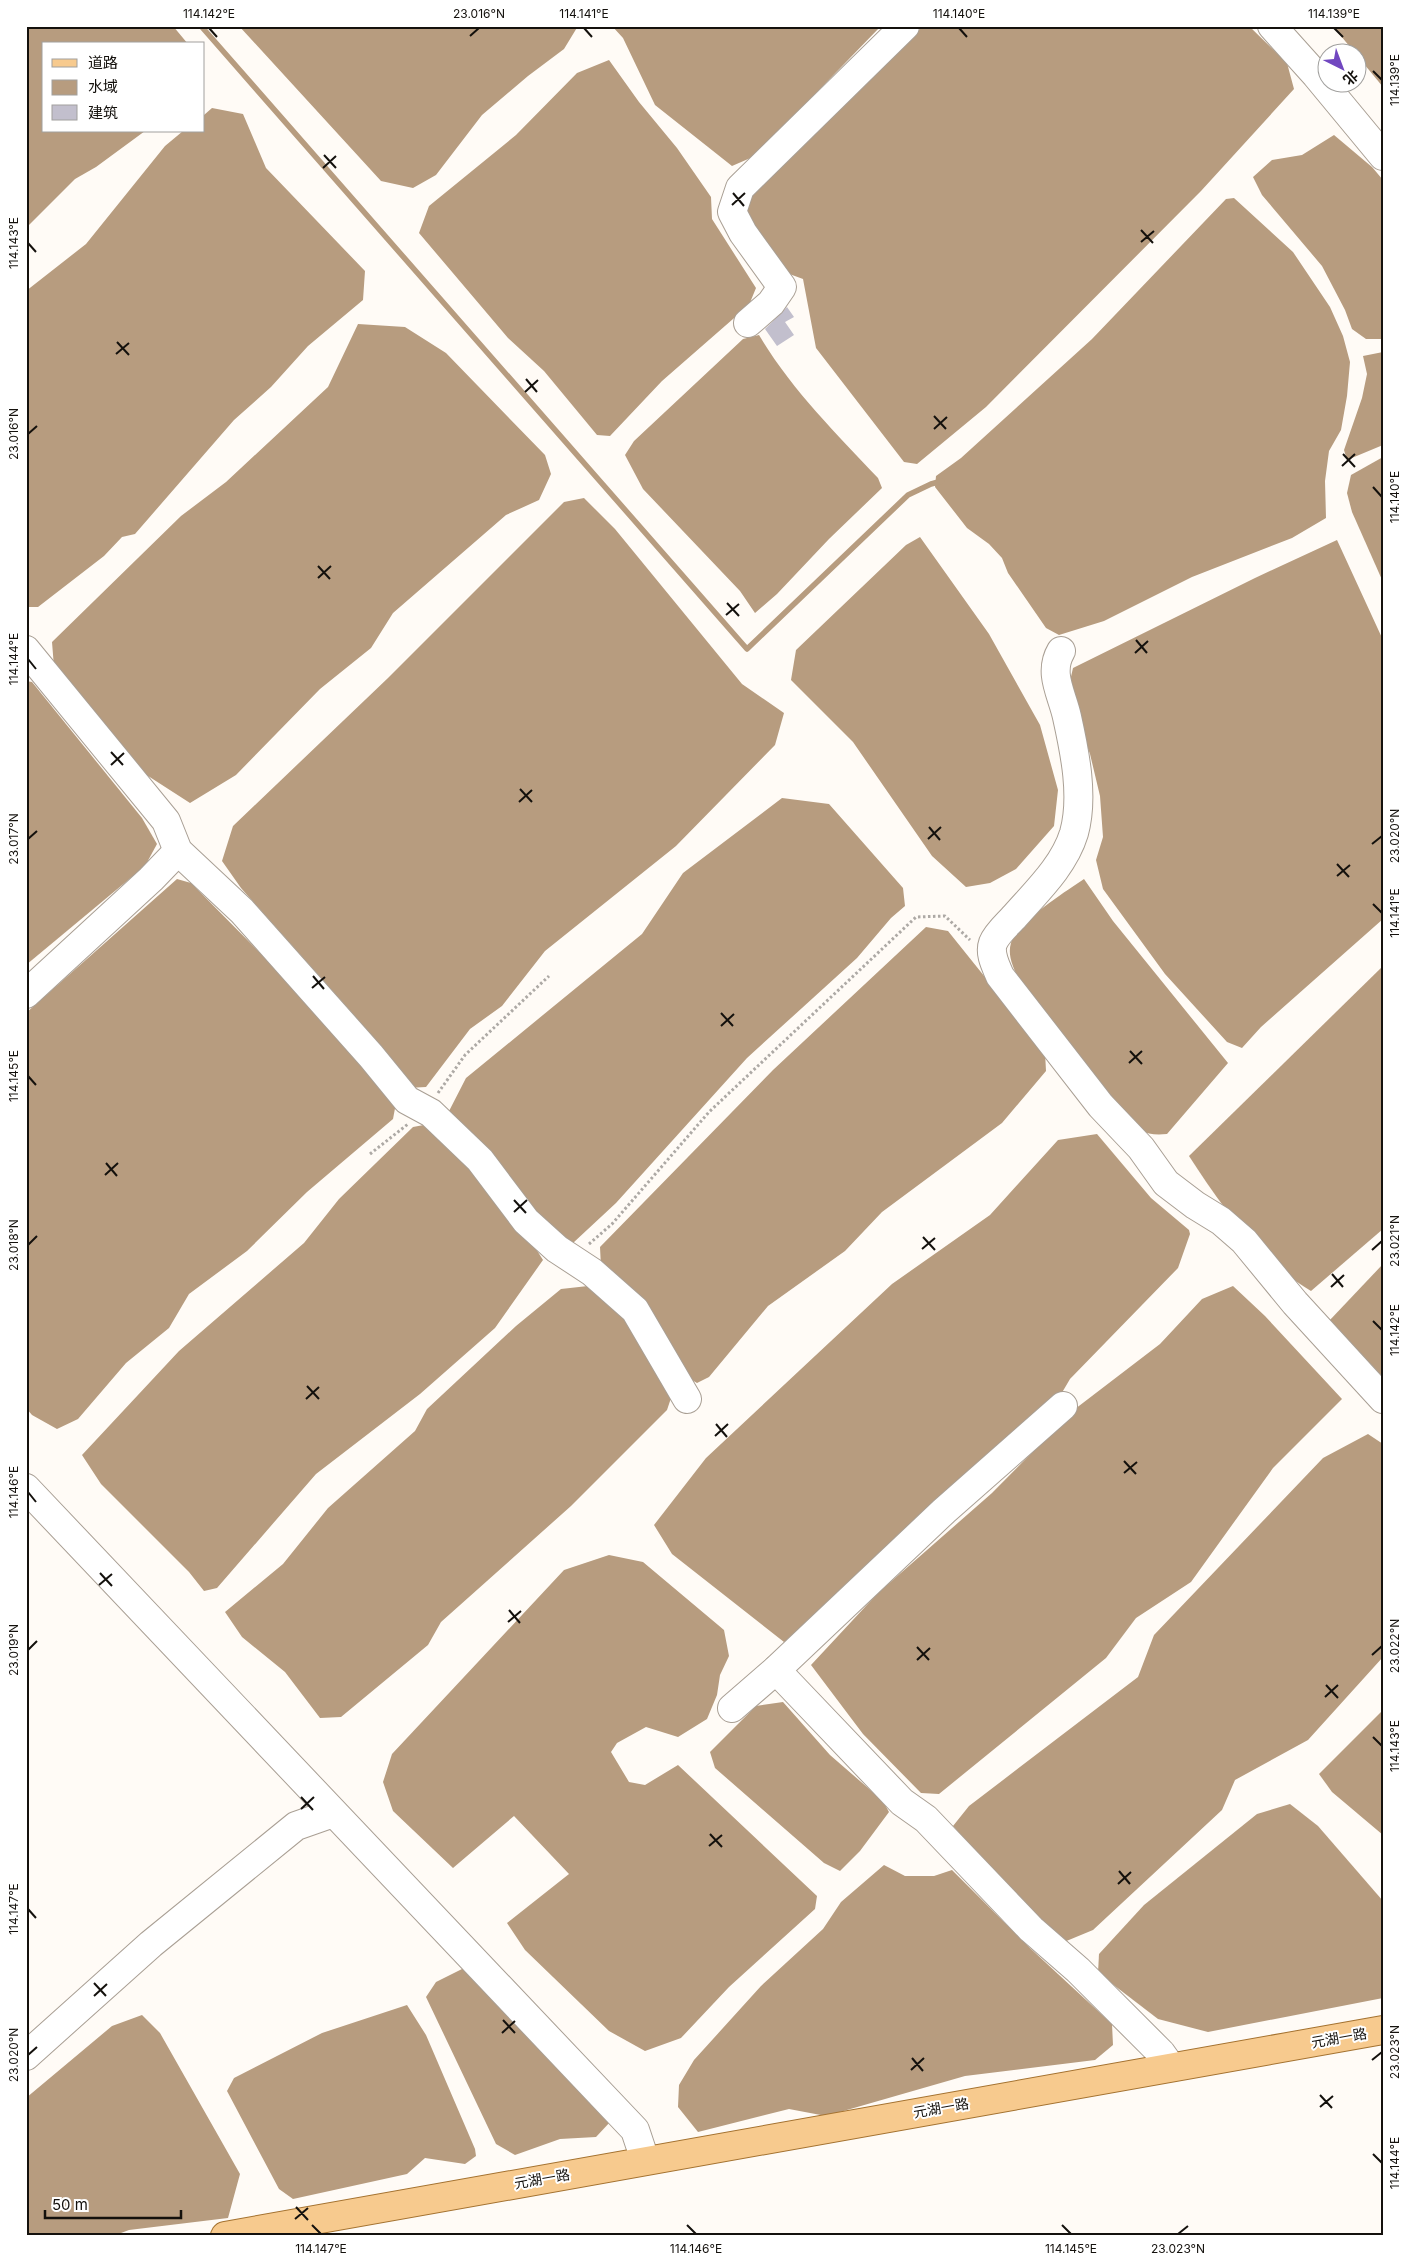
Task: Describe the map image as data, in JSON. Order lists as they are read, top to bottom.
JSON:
{
  "streets": {
    "main road": ["元湖一路"]
  },
  "legend": ["道路", "水域", "建筑"],
  "scale_bar": "50 m",
  "north": "bottom right",
  "coordinates": [
    "114.142°E",
    "23.016°N",
    "114.141°E",
    "114.140°E",
    "114.139°E",
    "114.143°E",
    "114.144°E",
    "23.020°N",
    "23.017°N",
    "114.145°E",
    "23.021°N",
    "23.018°N",
    "114.146°E",
    "23.022°N",
    "23.019°N",
    "114.147°E",
    "23.023°N"
  ]
}
